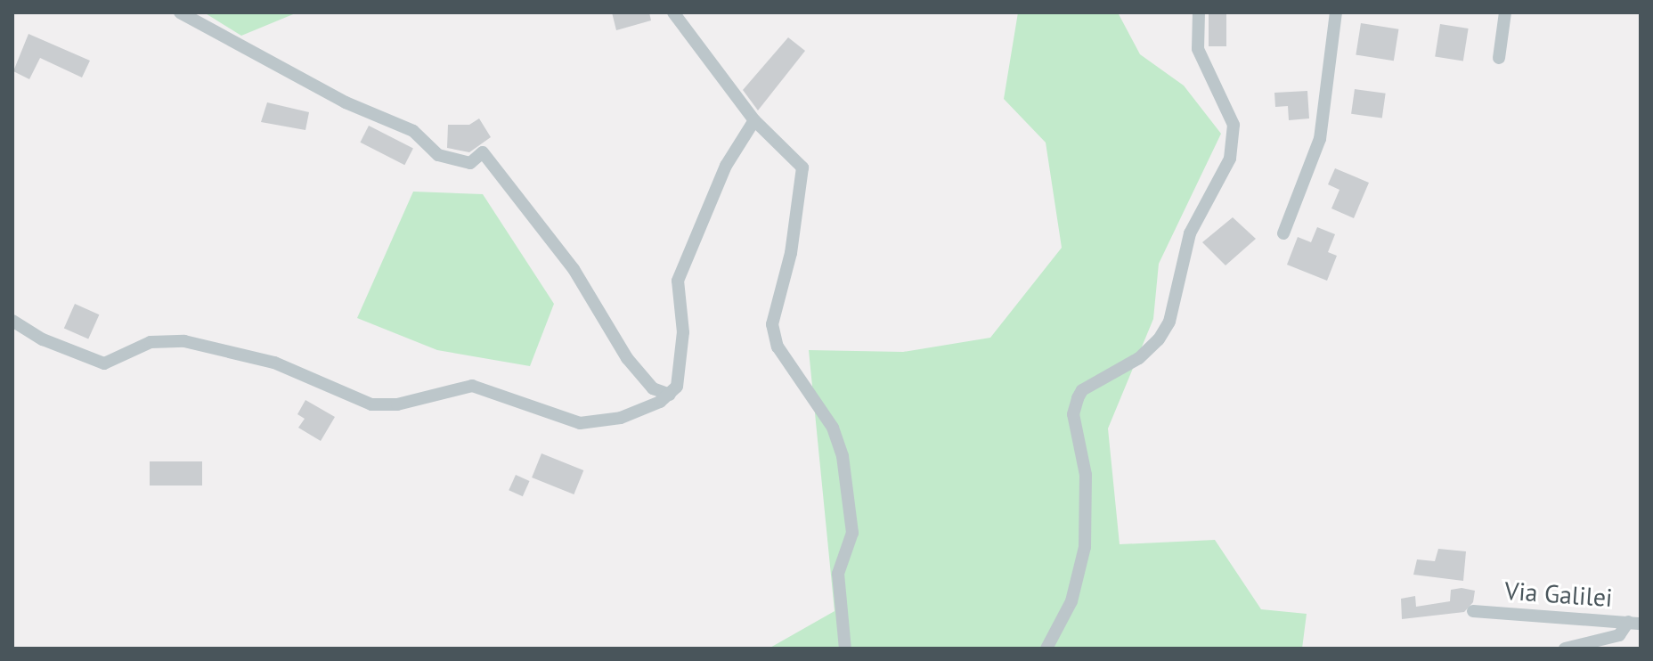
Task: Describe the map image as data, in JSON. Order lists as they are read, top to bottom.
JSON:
{
  "streets": {
    "street": ["Via Galilei"]
  }
}
